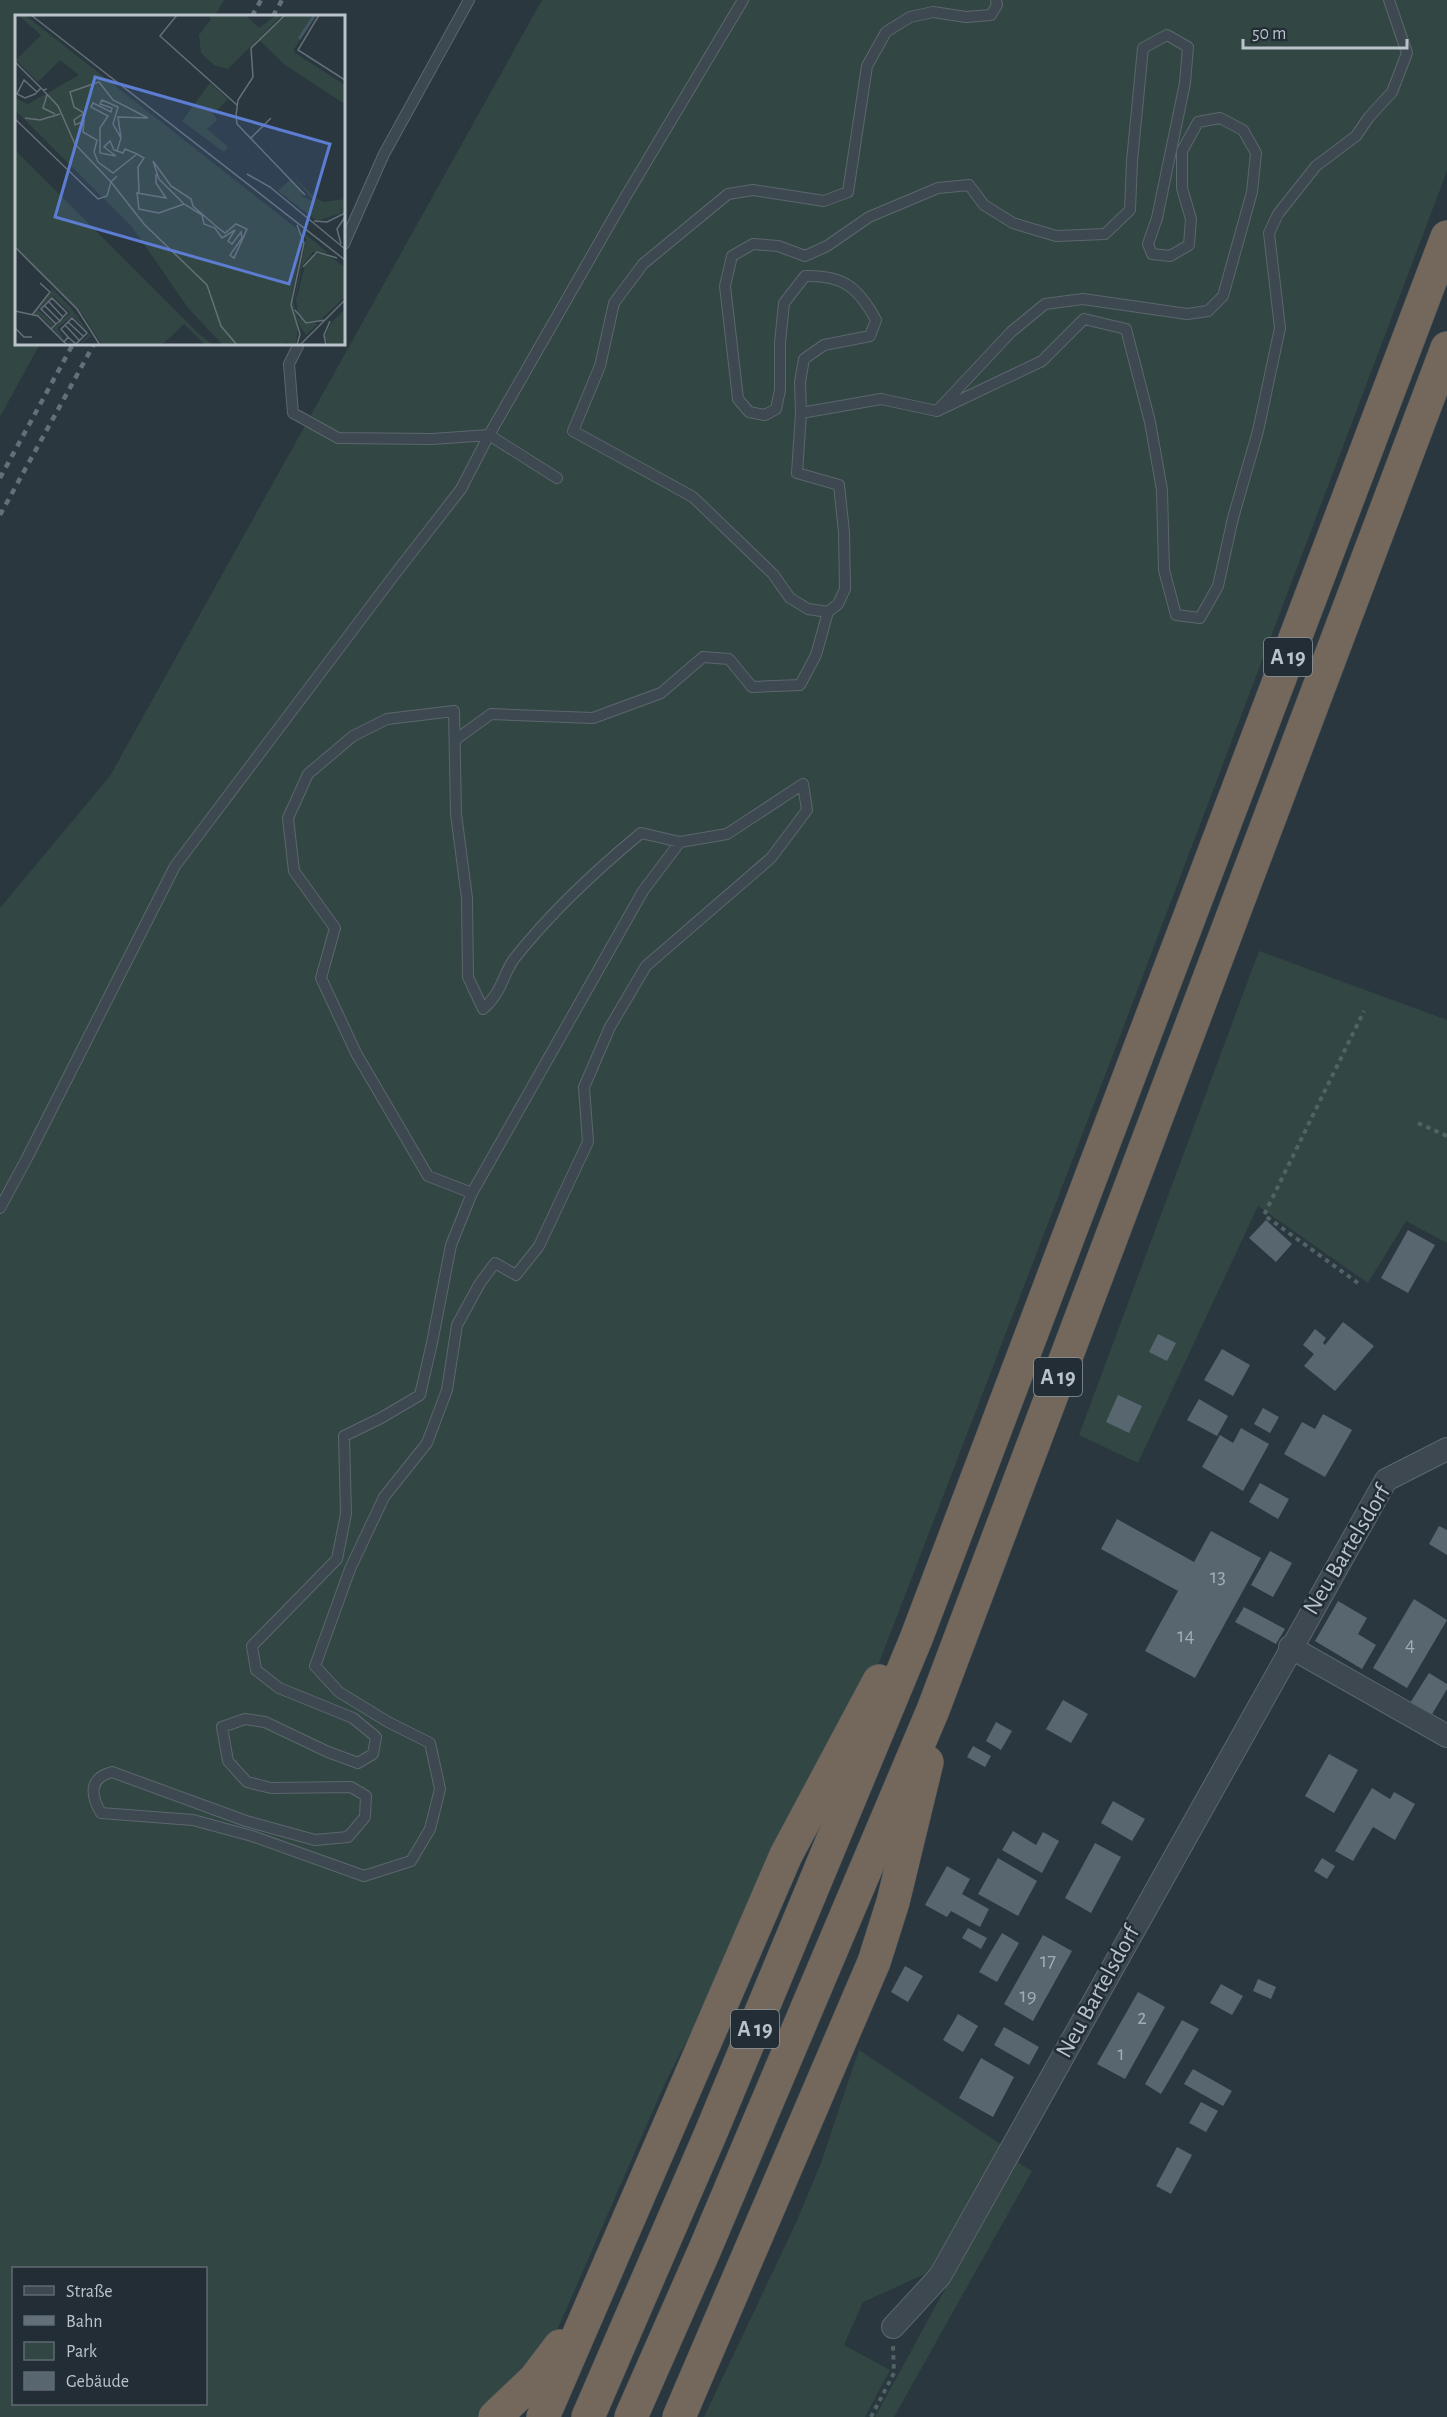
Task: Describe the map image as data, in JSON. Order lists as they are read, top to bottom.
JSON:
{
  "streets": {
    "highway": ["A 19"],
    "street": ["Neu Bartelsdorf"]
  },
  "house_numbers": [
    "13",
    "14",
    "4",
    "17",
    "19",
    "2",
    "1"
  ],
  "legend": [
    "Straße",
    "Bahn",
    "Park",
    "Gebäude"
  ],
  "scale_bar": "50 m"
}
